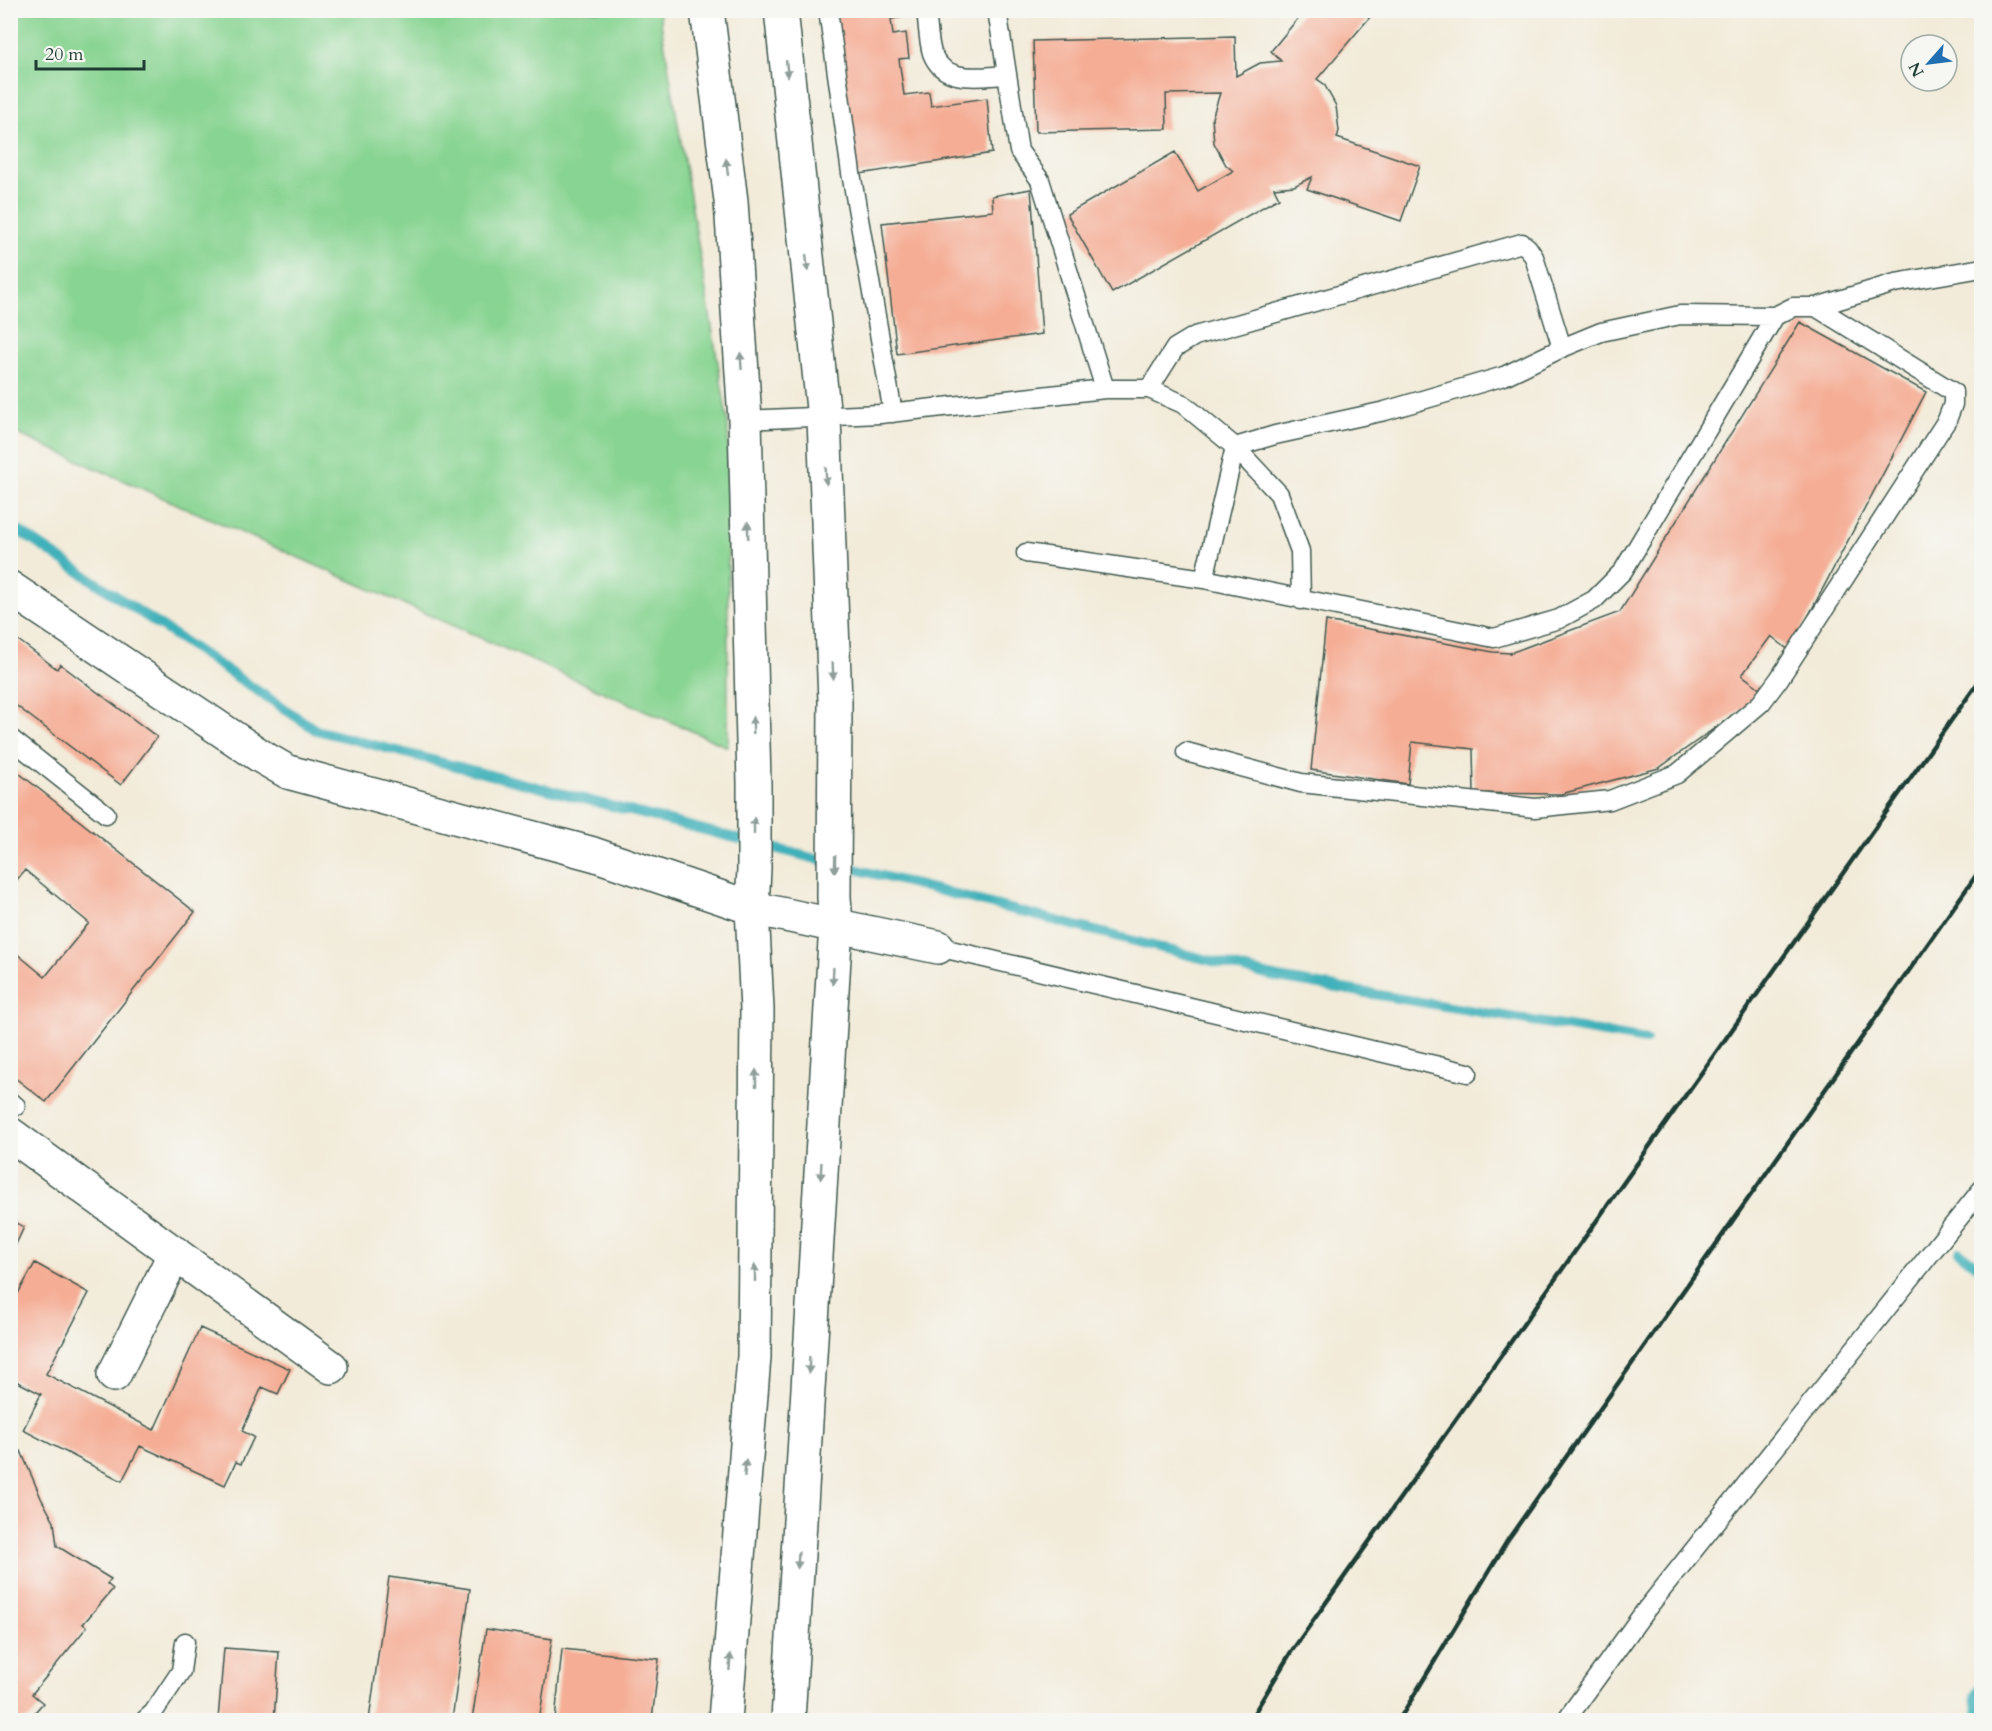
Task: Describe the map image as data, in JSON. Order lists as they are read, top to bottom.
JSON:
{
  "scale_bar": "20 m",
  "north": "bottom left"
}
